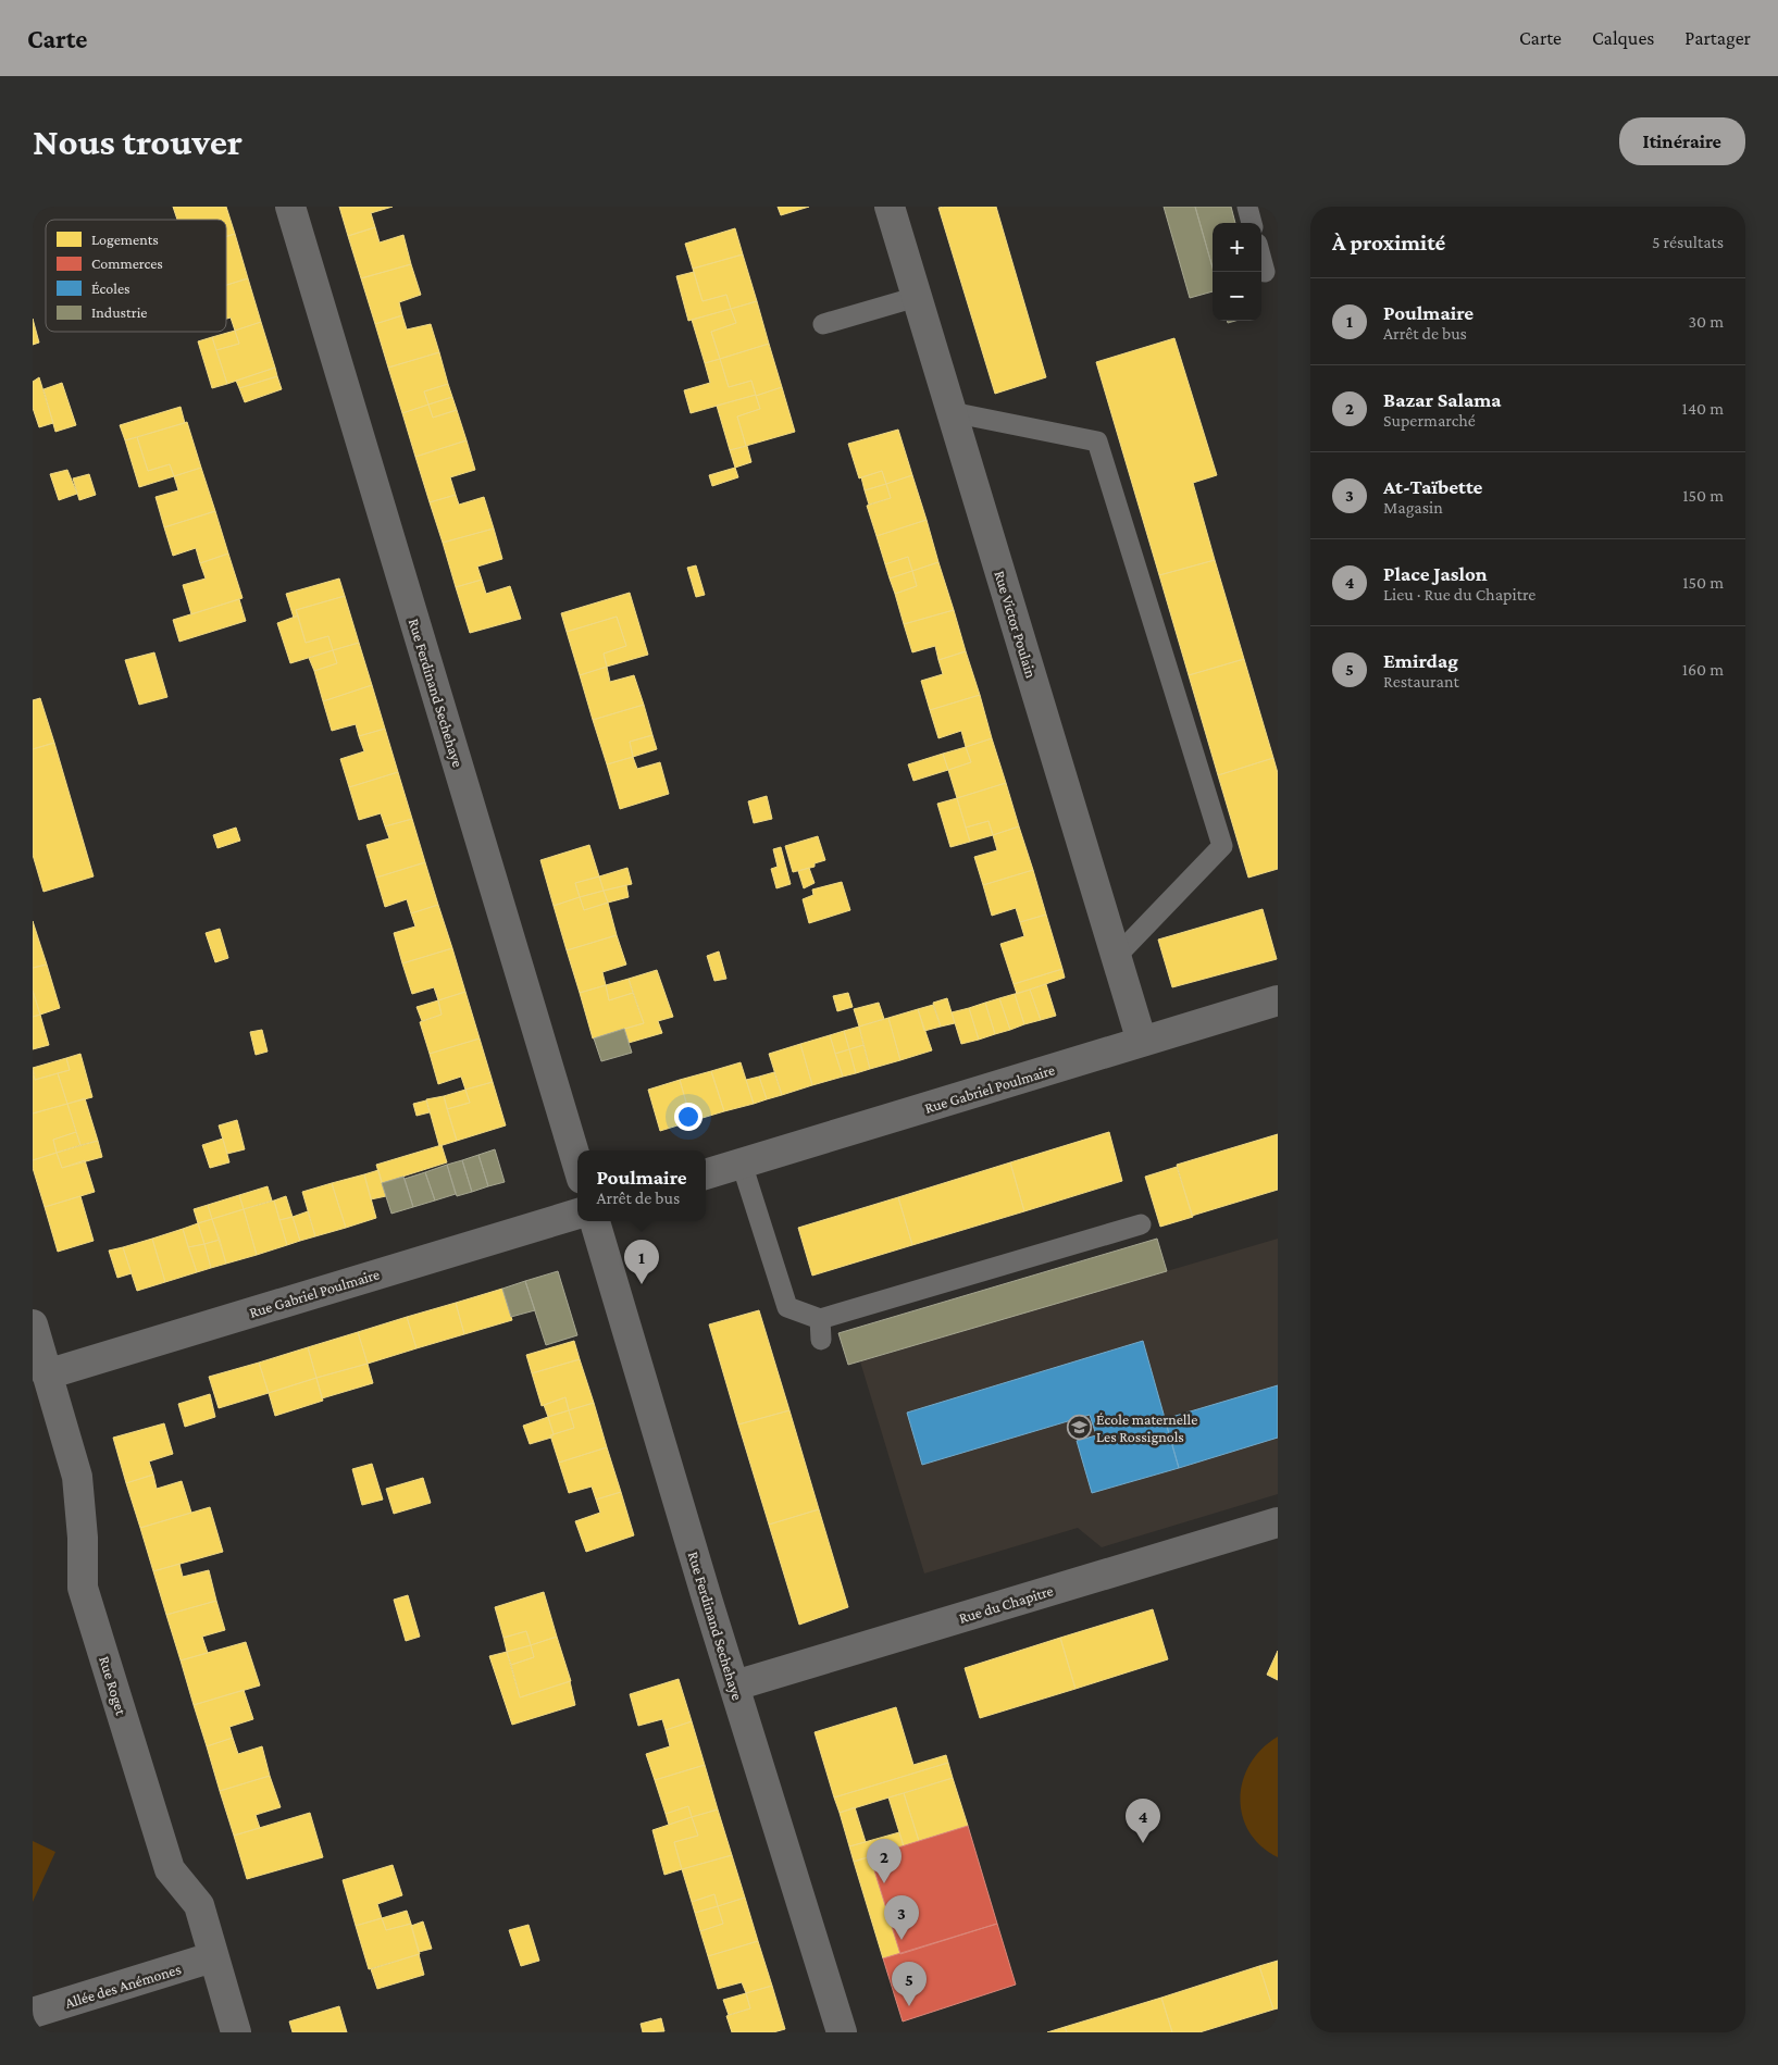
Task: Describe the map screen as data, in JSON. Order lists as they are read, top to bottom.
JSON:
{
  "streets": {
    "street": [
      "Rue Victor Poulain",
      "Rue Ferdinand Sechehaye",
      "Rue Gabriel Poulmaire",
      "Rue du Chapitre",
      "Rue Roget",
      "Allée des Anémones"
    ]
  },
  "crossings": [
    ["Rue Victor Poulain", "Rue Gabriel Poulmaire"],
    ["Rue Ferdinand Sechehaye", "Rue du Chapitre"],
    ["Rue Gabriel Poulmaire", "Rue Roget"],
    ["Rue Roget", "Allée des Anémones"]
  ],
  "places": {
    "school or university": ["École maternelle Les Rossignols"]
  },
  "legend": [
    "Logements",
    "Commerces",
    "Écoles",
    "Industrie"
  ],
  "page": {
    "header": "Carte",
    "nav": ["Carte", "Calques", "Partager"],
    "buttons": "Itinéraire",
    "title": "Nous trouver",
    "heading": ["À proximité", "5 résultats"],
    "map_buttons": ["+", "−"],
    "list": [
      {
        "mark": "1",
        "name": "Poulmaire",
        "note": "Arrêt de bus",
        "value": "30 m"
      },
      {
        "mark": "2",
        "name": "Bazar Salama",
        "note": "Supermarché",
        "value": "140 m"
      },
      {
        "mark": "3",
        "name": "At-Taïbette",
        "note": "Magasin",
        "value": "150 m"
      },
      {
        "mark": "4",
        "name": "Place Jaslon",
        "note": "Lieu · Rue du Chapitre",
        "value": "150 m"
      },
      {
        "mark": "5",
        "name": "Emirdag",
        "note": "Restaurant",
        "value": "160 m"
      }
    ],
    "popup": ["Poulmaire", "Arrêt de bus"],
    "pins": [
      "1",
      "4",
      "2",
      "3",
      "5"
    ]
  }
}
